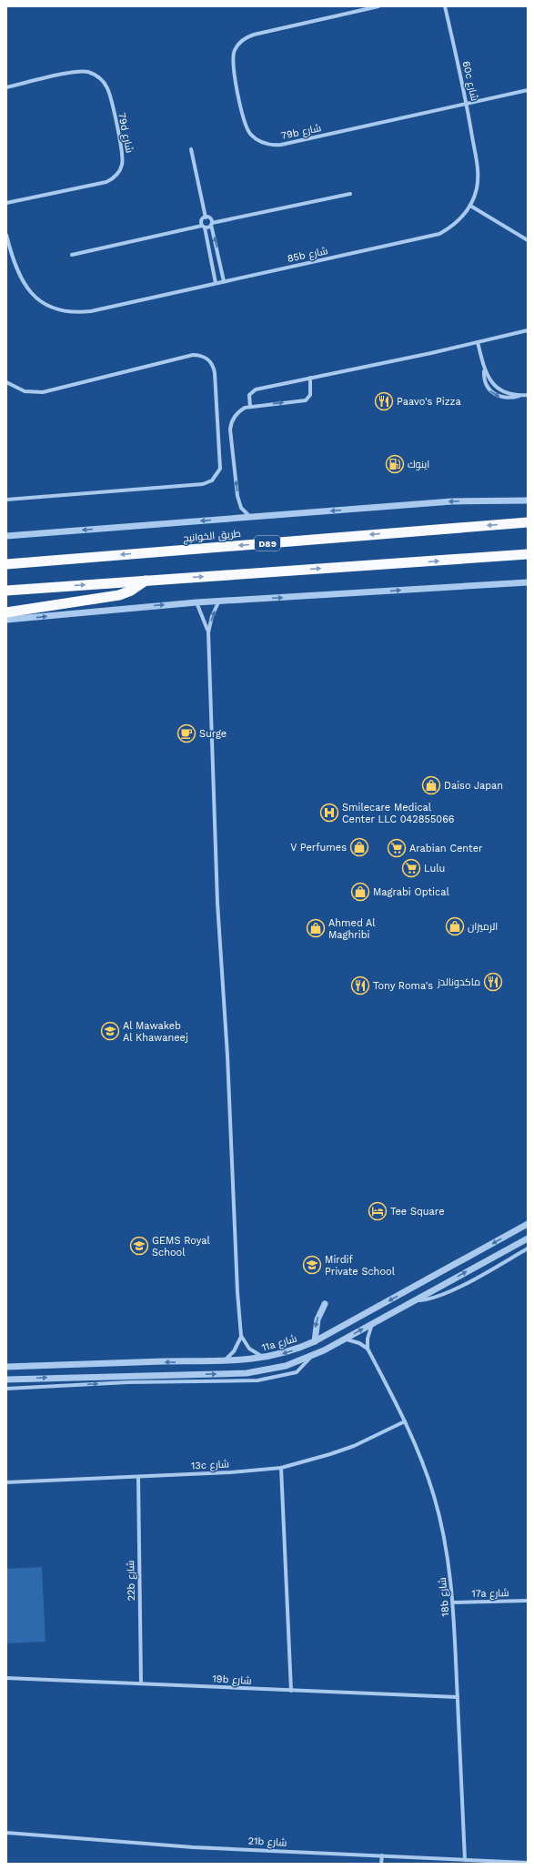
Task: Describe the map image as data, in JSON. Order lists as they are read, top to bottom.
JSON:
{
  "streets": {
    "highway": ["طريق الخوانيج", "D89"],
    "street": [
      "60c شارع",
      "79b شارع",
      "79d شارع",
      "85b شارع",
      "11a شارع",
      "13c شارع",
      "22b شارع",
      "17a شارع",
      "18b شارع",
      "19b شارع",
      "21b شارع"
    ]
  },
  "crossings": [
    ["60c شارع", "79b شارع"],
    ["60c شارع", "85b شارع"],
    ["13c شارع", "22b شارع"],
    ["13c شارع", "18b شارع"],
    ["22b شارع", "19b شارع"],
    ["17a شارع", "18b شارع"],
    ["18b شارع", "19b شارع"],
    ["18b شارع", "21b شارع"]
  ],
  "places": {
    "restaurant": ["Paavo's Pizza", "ماكدونالدز", "Tony Roma's"],
    "fuel station": ["اينوك"],
    "cafe": ["Surge"],
    "shop": [
      "Daiso Japan",
      "V Perfumes",
      "Magrabi Optical",
      "الرميزان",
      "Ahmed Al Maghribi"
    ],
    "hospital": ["Smilecare Medical Center LLC 042855066"],
    "supermarket": ["Arabian Center", "Lulu"],
    "school or university": ["Al Mawakeb Al Khawaneej", "GEMS Royal School", "Mirdif Private School"],
    "hotel": ["Tee Square"]
  }
}
